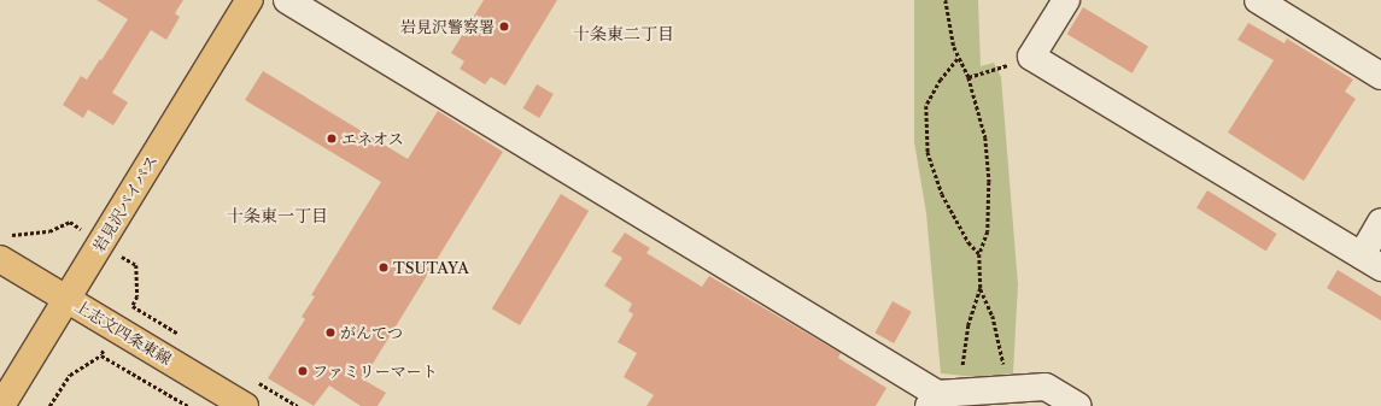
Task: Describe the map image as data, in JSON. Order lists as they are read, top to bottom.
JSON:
{
  "streets": {
    "main road": ["岩見沢バイパス", "上志文四条東線"]
  },
  "crossings": [
    ["岩見沢バイパス", "上志文四条東線"]
  ],
  "districts": ["十条東二丁目", "十条東一丁目"],
  "places": [
    "岩見沢警察署",
    "エネオス",
    "TSUTAYA",
    "がんてつ",
    "ファミリーマート"
  ]
}
